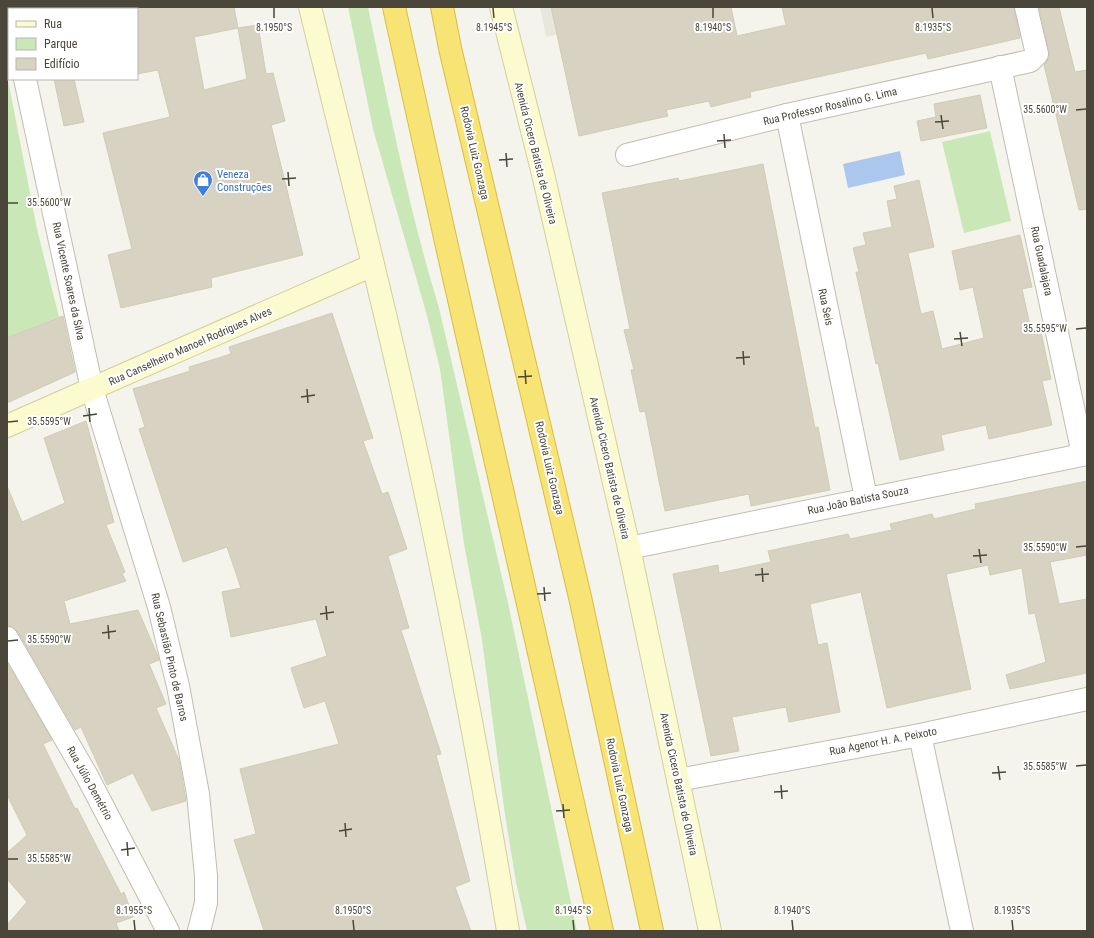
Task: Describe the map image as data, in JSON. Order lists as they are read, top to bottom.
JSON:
{
  "streets": {
    "highway": ["Rodovia Luiz Gonzaga"],
    "main road": ["Avenida Cicero Batista de Oliveira", "Rua Canselheiro Manoel Rodrigues Alves"],
    "street": [
      "Rua Professor Rosalino G. Lima",
      "Rua Guadalajara",
      "Rua Vicente Soares da Silva",
      "Rua Seis",
      "Rua João Batista Souza",
      "Rua Sebastião Pinto de Barros",
      "Rua Agenor H. A. Peixoto",
      "Rua Júlio Demétrio"
    ]
  },
  "crossings": [
    ["Rua Professor Rosalino G. Lima", "Rua Guadalajara"],
    ["Rua Professor Rosalino G. Lima", "Rua Seis"],
    ["Avenida Cicero Batista de Oliveira", "Rua João Batista Souza"],
    ["Avenida Cicero Batista de Oliveira", "Rua Agenor H. A. Peixoto"],
    ["Rua Guadalajara", "Rua João Batista Souza"],
    ["Rua Vicente Soares da Silva", "Rua Canselheiro Manoel Rodrigues Alves"],
    ["Rua Vicente Soares da Silva", "Rua Sebastião Pinto de Barros"],
    ["Rua Seis", "Rua João Batista Souza"],
    ["Rua Canselheiro Manoel Rodrigues Alves", "Rua Sebastião Pinto de Barros"]
  ],
  "places": {
    "shop": ["Veneza Construções"]
  },
  "legend": ["Rua", "Parque", "Edifício"],
  "coordinates": [
    "8.1950°S",
    "8.1945°S",
    "8.1940°S",
    "8.1935°S",
    "35.5600°W",
    "35.5595°W",
    "35.5590°W",
    "35.5585°W",
    "8.1955°S"
  ]
}
